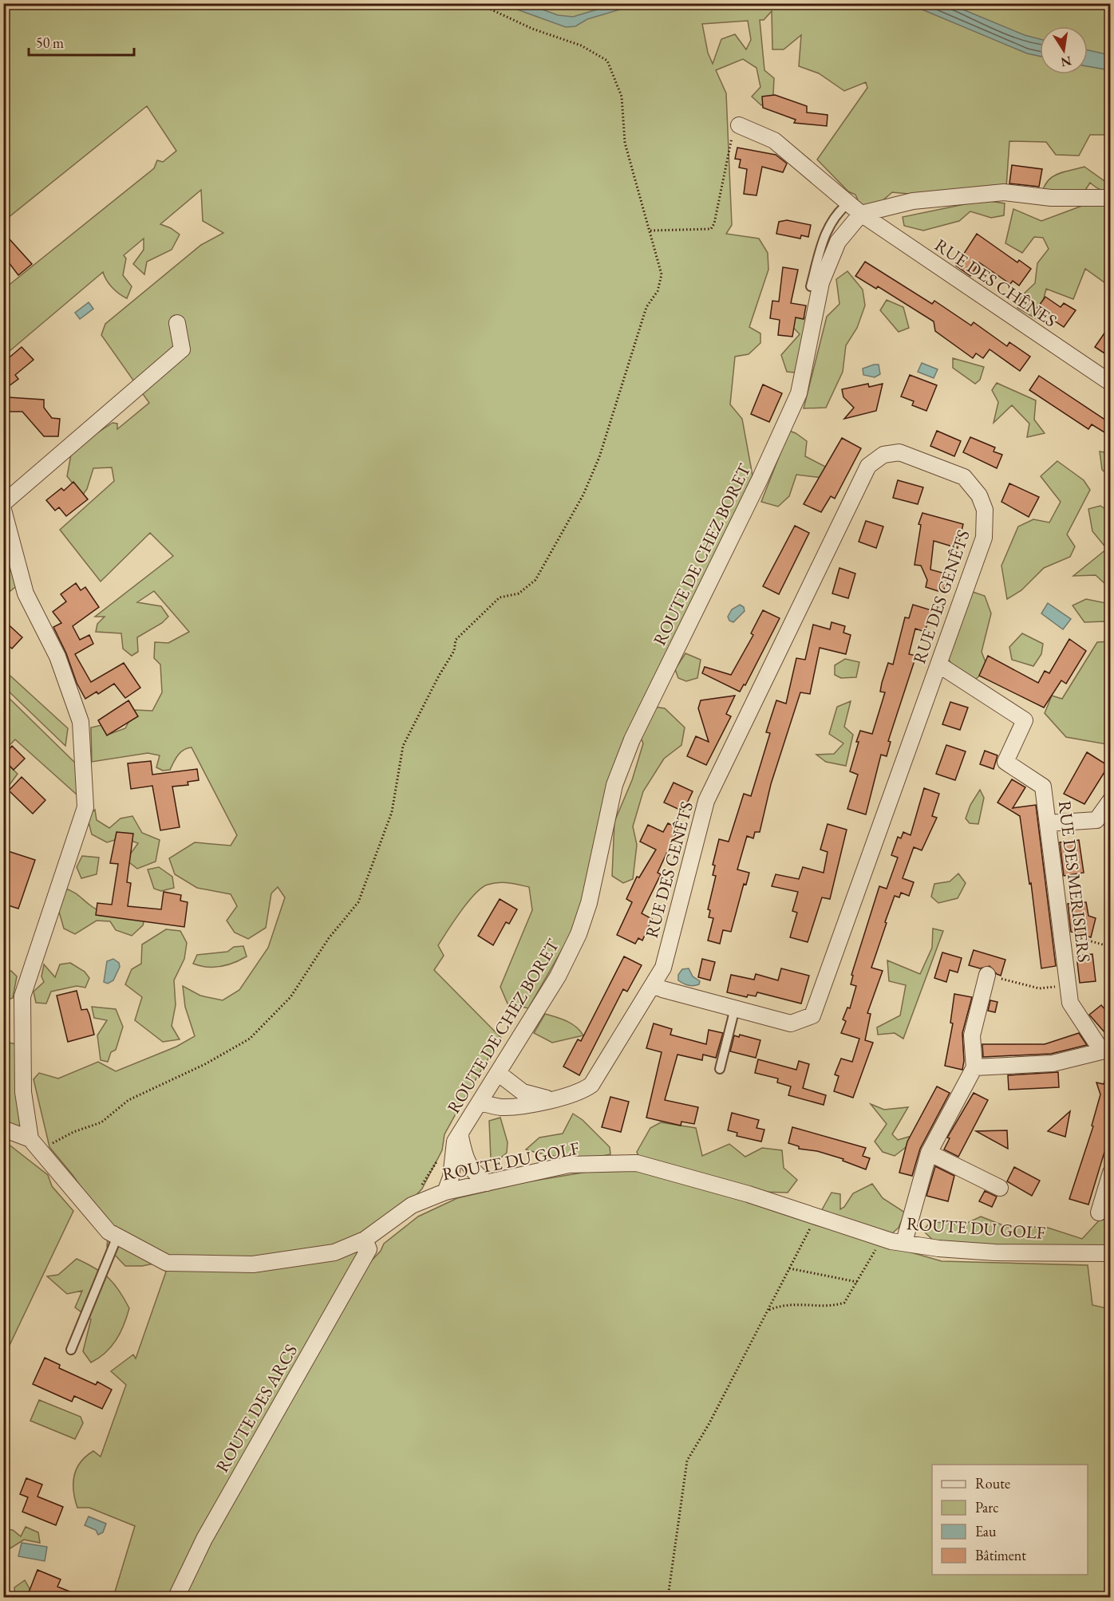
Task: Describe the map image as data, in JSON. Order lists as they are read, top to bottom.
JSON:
{
  "streets": {
    "street": [
      "RUE DES CHÊNES",
      "ROUTE DE CHEZ BORET",
      "RUE DES GENÊTS",
      "RUE DES MERISIERS",
      "ROUTE DU GOLF",
      "ROUTE DES ARCS"
    ]
  },
  "crossings": [
    ["RUE DES CHÊNES", "ROUTE DE CHEZ BORET"],
    ["ROUTE DE CHEZ BORET", "RUE DES GENÊTS"],
    ["ROUTE DE CHEZ BORET", "ROUTE DU GOLF"],
    ["RUE DES GENÊTS", "RUE DES MERISIERS"],
    ["ROUTE DU GOLF", "ROUTE DES ARCS"]
  ],
  "legend": [
    "Route",
    "Parc",
    "Eau",
    "Bâtiment"
  ],
  "scale_bar": "50 m",
  "north": "bottom"
}
